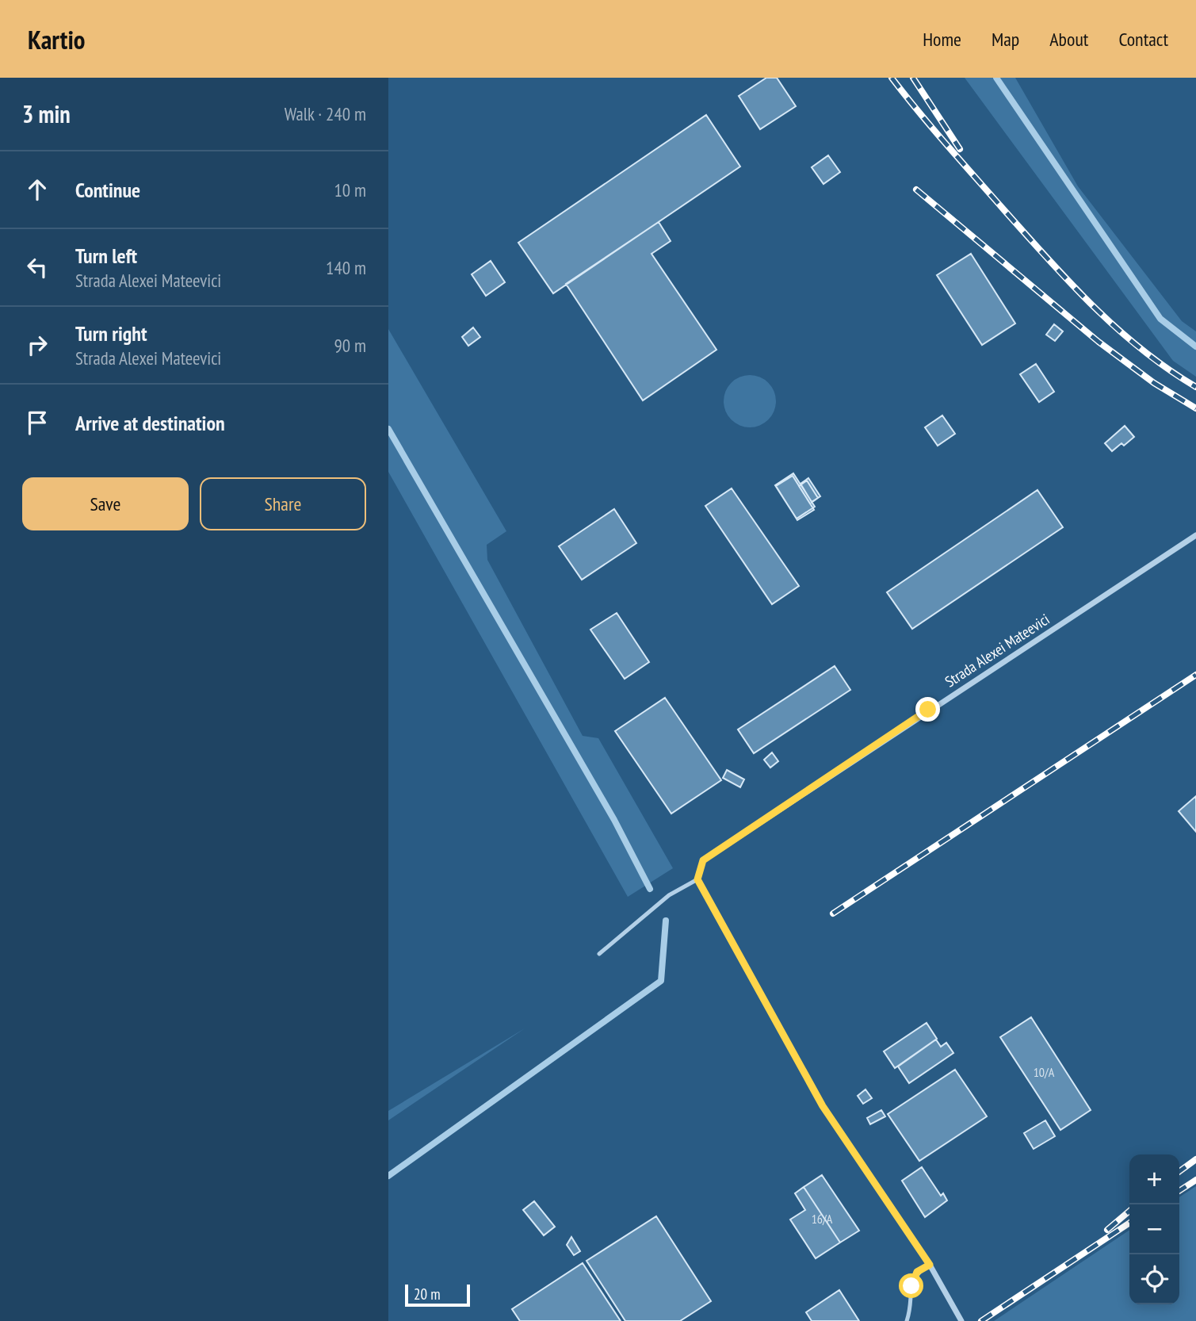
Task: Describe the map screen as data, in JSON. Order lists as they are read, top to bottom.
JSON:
{
  "streets": {
    "street": ["Strada Alexei Mateevici"]
  },
  "house_numbers": ["10/A", "16/A"],
  "scale_bar": "20 m",
  "page": {
    "header": "Kartio",
    "nav": [
      "Home",
      "Map",
      "About",
      "Contact"
    ],
    "heading": ["3 min", "Walk · 240 m"],
    "list": [
      ["Continue", "10 m"],
      ["Turn left", "Strada Alexei Mateevici", "140 m"],
      ["Turn right", "Strada Alexei Mateevici", "90 m"],
      "Arrive at destination"
    ],
    "buttons": ["Save", "Share"],
    "map_buttons": ["+", "−"],
    "scale": "20 m"
  }
}
